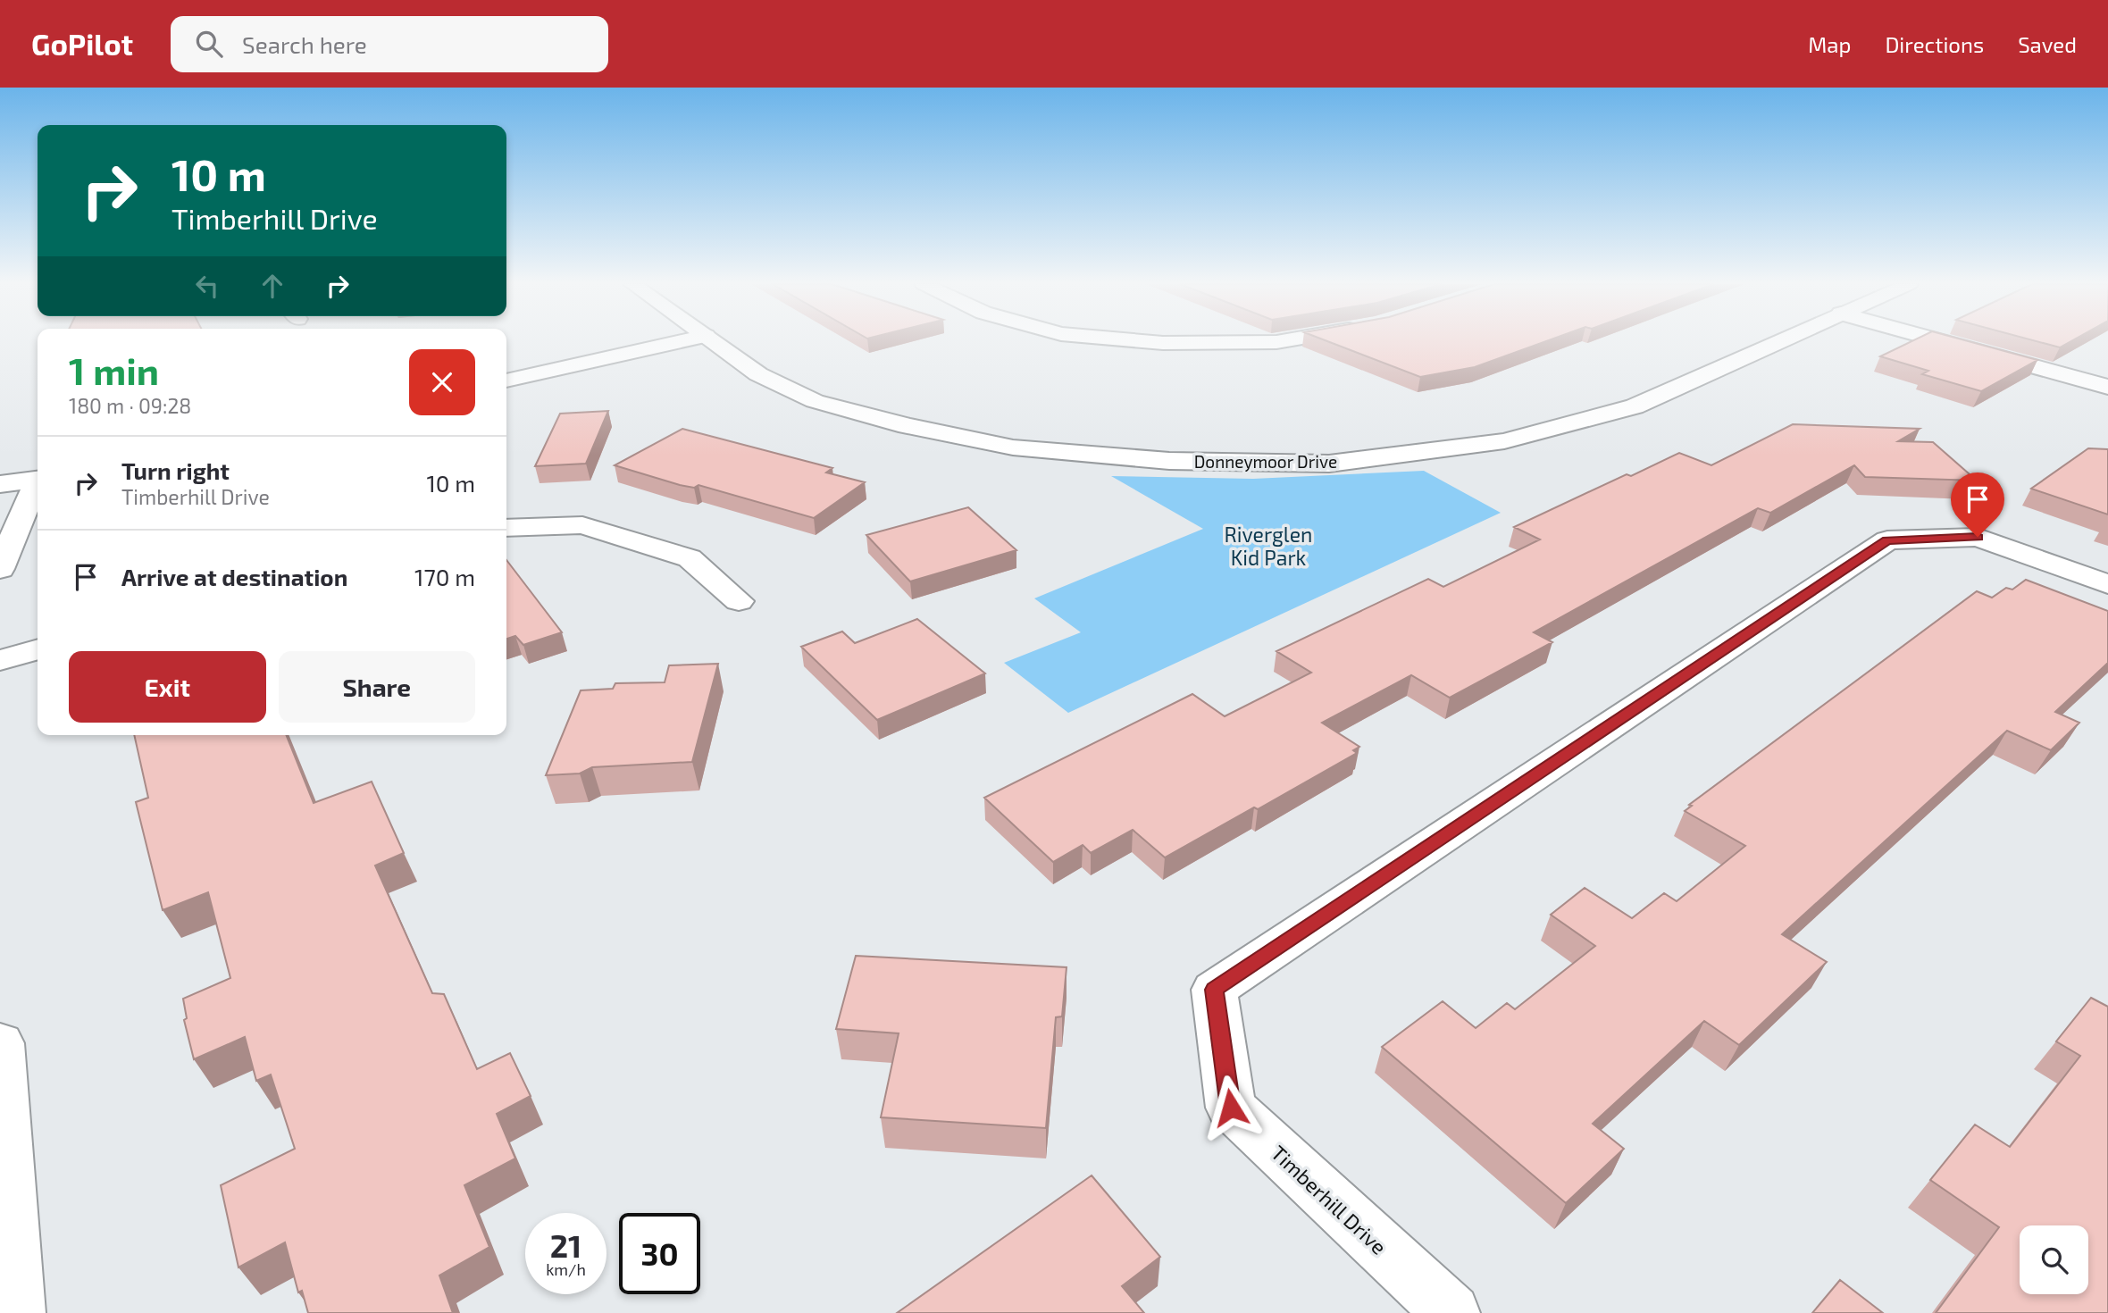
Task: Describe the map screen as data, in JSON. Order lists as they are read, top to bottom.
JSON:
{
  "streets": {
    "street": ["Donneymoor Drive", "Timberhill Drive"]
  },
  "parks": ["Riverglen Kid Park"],
  "page": {
    "header": "GoPilot",
    "search": "Search here",
    "nav": ["Map", "Directions", "Saved"],
    "turn": ["10 m", "Timberhill Drive"],
    "heading": ["1 min", "180 m · 09:28"],
    "list": [
      {
        "name": "Turn right",
        "note": "Timberhill Drive",
        "value": "10 m"
      },
      {
        "name": "Arrive at destination",
        "value": "170 m"
      }
    ],
    "buttons": ["Exit", "Share"],
    "speed": "21 km/h",
    "limit": "30"
  }
}
